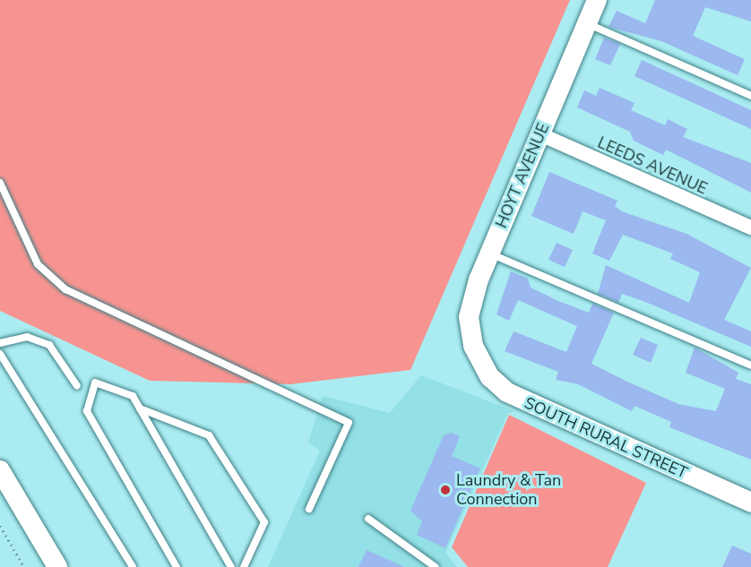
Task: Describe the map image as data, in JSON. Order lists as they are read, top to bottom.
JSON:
{
  "streets": {
    "main road": ["HOYT AVENUE", "SOUTH RURAL STREET"],
    "street": ["LEEDS AVENUE"]
  },
  "crossings": [
    ["LEEDS AVENUE", "HOYT AVENUE"],
    ["HOYT AVENUE", "SOUTH RURAL STREET"]
  ],
  "places": ["Laundry & Tan Connection"]
}
